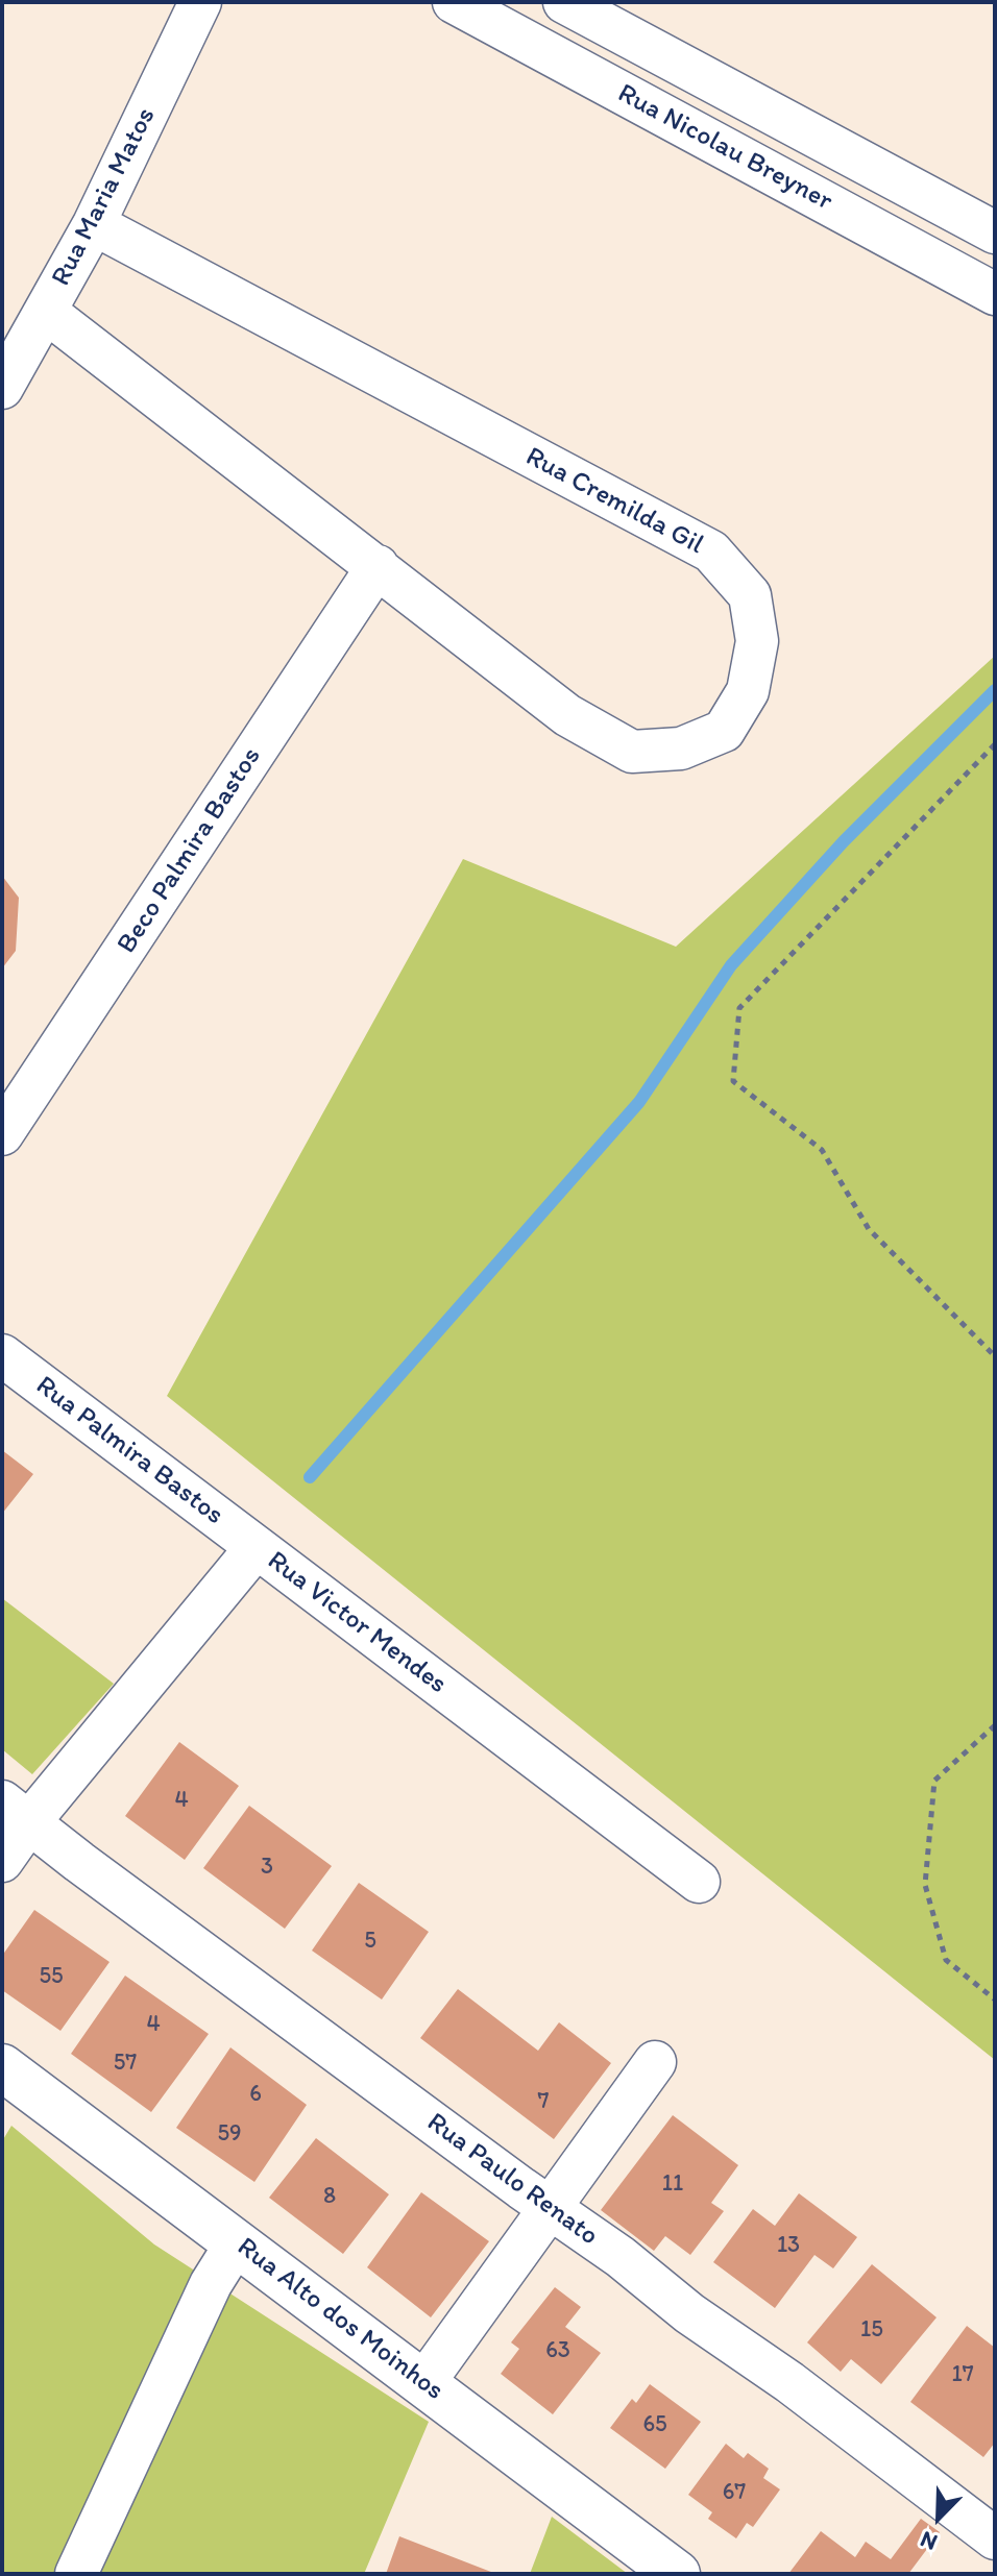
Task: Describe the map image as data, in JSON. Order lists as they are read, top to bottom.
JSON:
{
  "streets": {
    "street": [
      "Rua Nicolau Breyner",
      "Rua Maria Matos",
      "Rua Cremilda Gil",
      "Beco Palmira Bastos",
      "Rua Palmira Bastos",
      "Rua Victor Mendes",
      "Rua Paulo Renato",
      "Rua Alto dos Moinhos"
    ]
  },
  "crossings": [
    ["Rua Maria Matos", "Rua Cremilda Gil"],
    ["Rua Cremilda Gil", "Beco Palmira Bastos"],
    ["Rua Palmira Bastos", "Rua Victor Mendes"],
    ["Rua Victor Mendes", "Rua Paulo Renato"]
  ],
  "house_numbers": [
    "4",
    "3",
    "5",
    "55",
    "4",
    "57",
    "6",
    "7",
    "59",
    "11",
    "8",
    "13",
    "15",
    "63",
    "17",
    "65",
    "67"
  ],
  "north": "bottom left"
}
